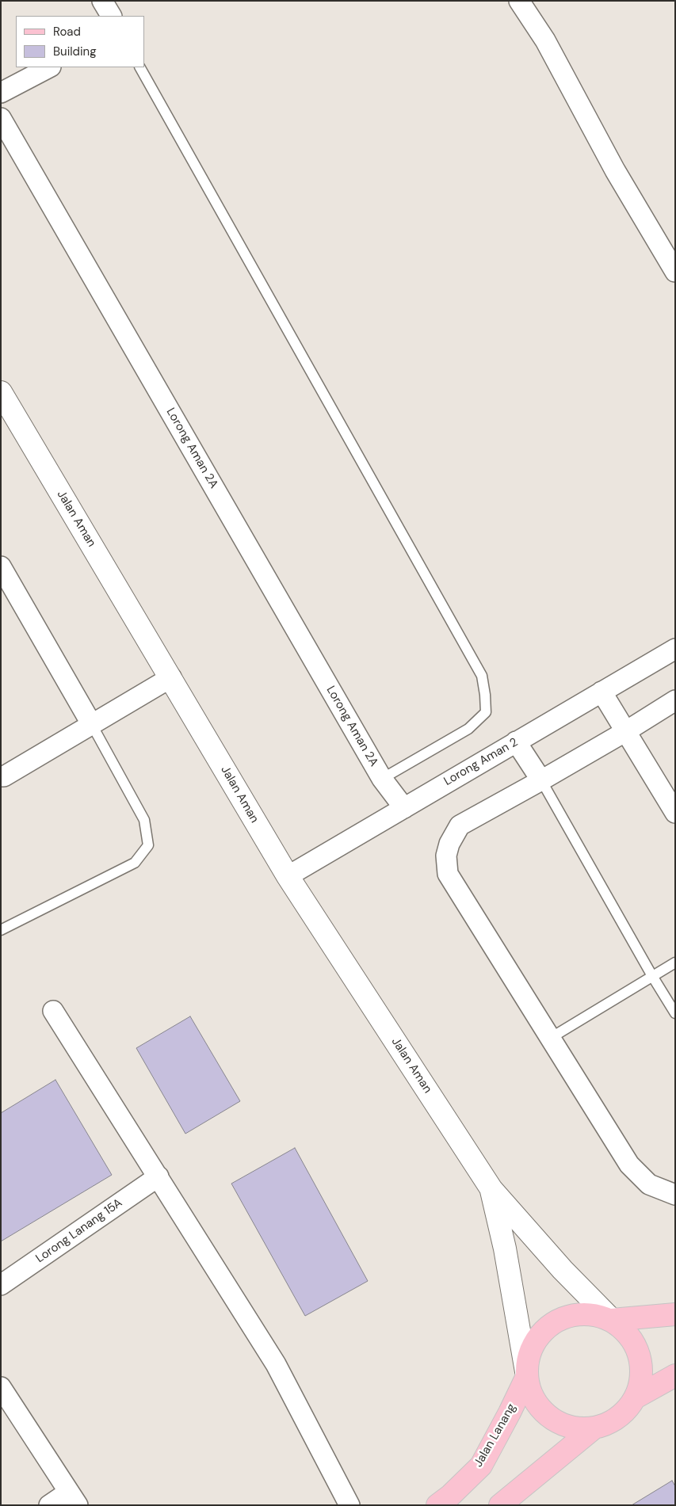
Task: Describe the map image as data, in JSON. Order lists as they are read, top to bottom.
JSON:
{
  "streets": {
    "main road": ["Jalan Lanang"],
    "street": [
      "Lorong Aman 2A",
      "Jalan Aman",
      "Lorong Aman 2",
      "Lorong Lanang 15A"
    ]
  },
  "crossings": [
    ["Lorong Aman 2A", "Lorong Aman 2"],
    ["Jalan Aman", "Lorong Aman 2"]
  ],
  "legend": ["Road", "Building"]
}
